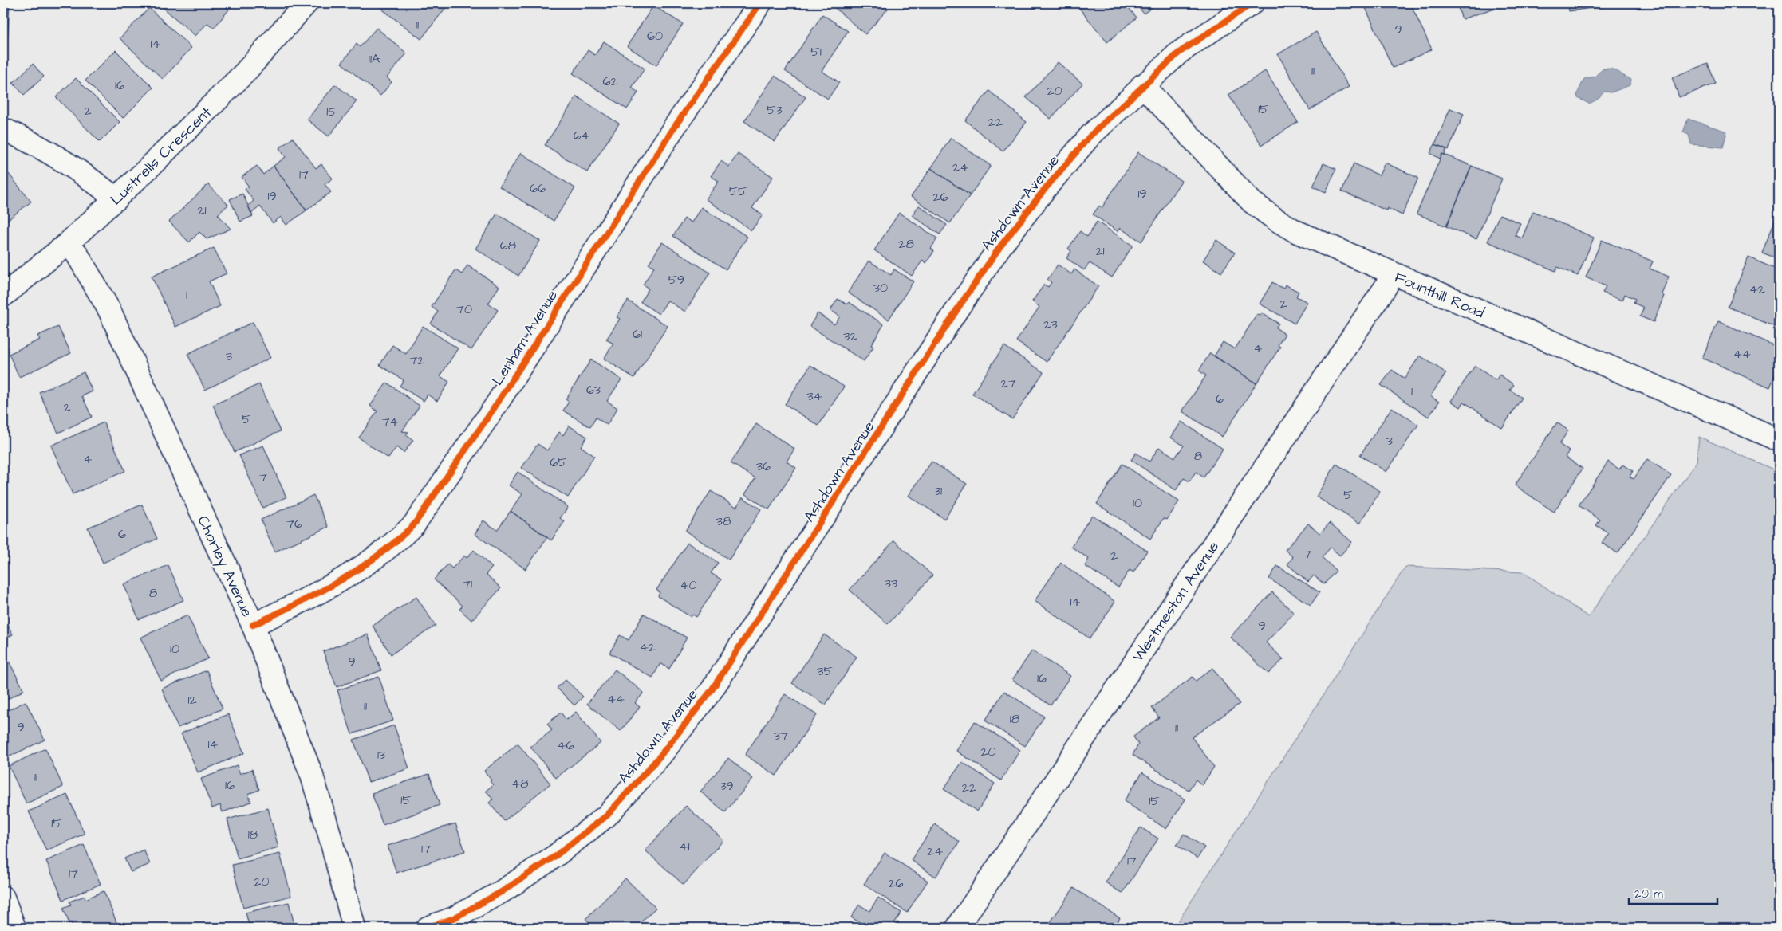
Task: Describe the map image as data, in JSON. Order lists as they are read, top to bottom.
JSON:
{
  "streets": {
    "street": [
      "Lustrells Crescent",
      "Ashdown Avenue",
      "Founthill Road",
      "Lenham Avenue",
      "Chorley Avenue",
      "Westmeston Avenue"
    ]
  },
  "crossings": [
    ["Lustrells Crescent", "Chorley Avenue"],
    ["Ashdown Avenue", "Founthill Road"],
    ["Founthill Road", "Westmeston Avenue"],
    ["Lenham Avenue", "Chorley Avenue"]
  ],
  "house_numbers": [
    "11",
    "9",
    "60",
    "14",
    "51",
    "11A",
    "11",
    "62",
    "16",
    "20",
    "15",
    "53",
    "2",
    "15",
    "22",
    "64",
    "24",
    "17",
    "66",
    "55",
    "19",
    "19",
    "26",
    "21",
    "28",
    "68",
    "21",
    "59",
    "30",
    "42",
    "1",
    "2",
    "70",
    "23",
    "61",
    "32",
    "4",
    "44",
    "3",
    "72",
    "27",
    "63",
    "1",
    "34",
    "6",
    "2",
    "5",
    "74",
    "3",
    "8",
    "4",
    "65",
    "36",
    "7",
    "31",
    "5",
    "10",
    "38",
    "76",
    "6",
    "7",
    "12",
    "33",
    "71",
    "40",
    "8",
    "14",
    "9",
    "42",
    "10",
    "9",
    "35",
    "16",
    "44",
    "12",
    "11",
    "18",
    "9",
    "11",
    "37",
    "14",
    "46",
    "20",
    "13",
    "11",
    "48",
    "16",
    "39",
    "22",
    "15",
    "15",
    "15",
    "18",
    "41",
    "17",
    "24",
    "17",
    "17",
    "20",
    "26"
  ],
  "scale_bar": "20 m"
}
